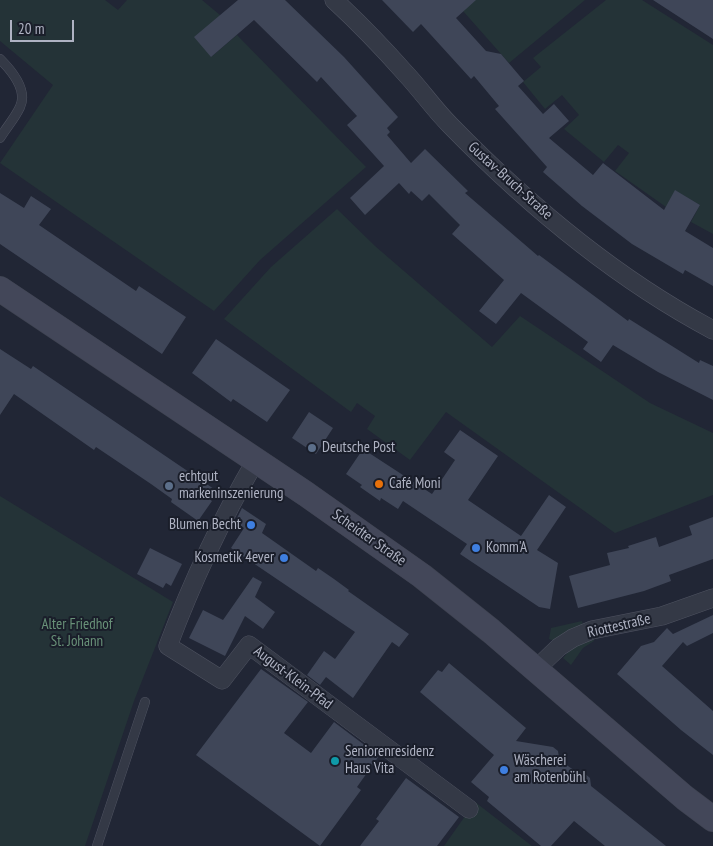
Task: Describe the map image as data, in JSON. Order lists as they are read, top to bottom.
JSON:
{
  "streets": {
    "main road": ["Scheidter Straße"],
    "street": ["Gustav-Bruch-Straße", "Riottestraße", "August-Klein-Pfad"]
  },
  "crossings": [
    ["Scheidter Straße", "Riottestraße"],
    ["Scheidter Straße", "August-Klein-Pfad"]
  ],
  "parks": ["Alter Friedhof St. Johann"],
  "places": [
    "Deutsche Post",
    "Café Moni",
    "echtgut markeninszenierung",
    "Blumen Becht",
    "Komm'A",
    "Kosmetik 4ever",
    "Seniorenresidenz Haus Vita",
    "Wäscherei am Rotenbühl"
  ],
  "scale_bar": "20 m"
}
